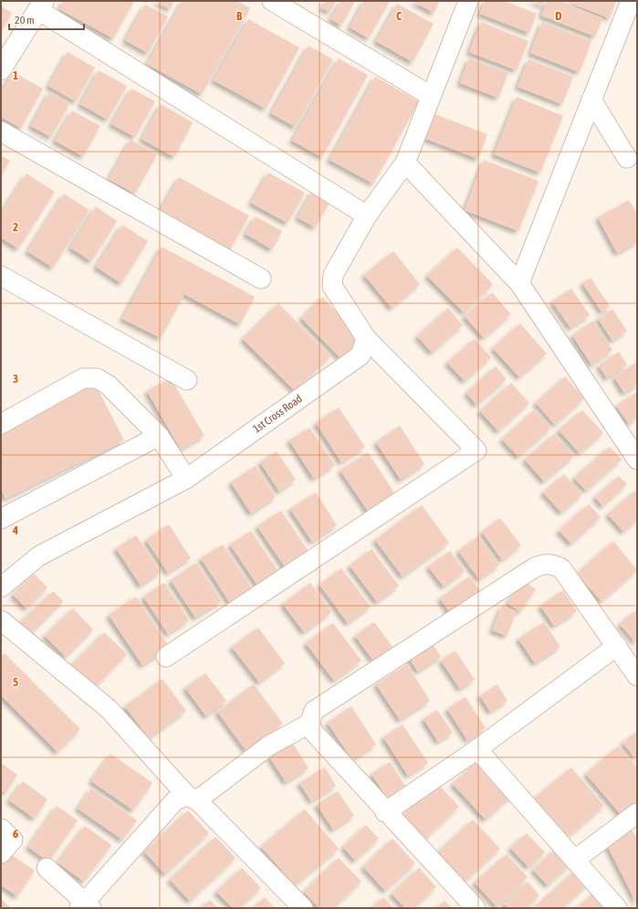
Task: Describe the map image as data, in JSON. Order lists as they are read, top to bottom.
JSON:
{
  "streets": {
    "street": ["1st Cross Road"]
  },
  "scale_bar": "20 m",
  "grid": {
    "columns": ["B", "C", "D"],
    "rows": [
      "1",
      "2",
      "3",
      "4",
      "5",
      "6"
    ]
  }
}
